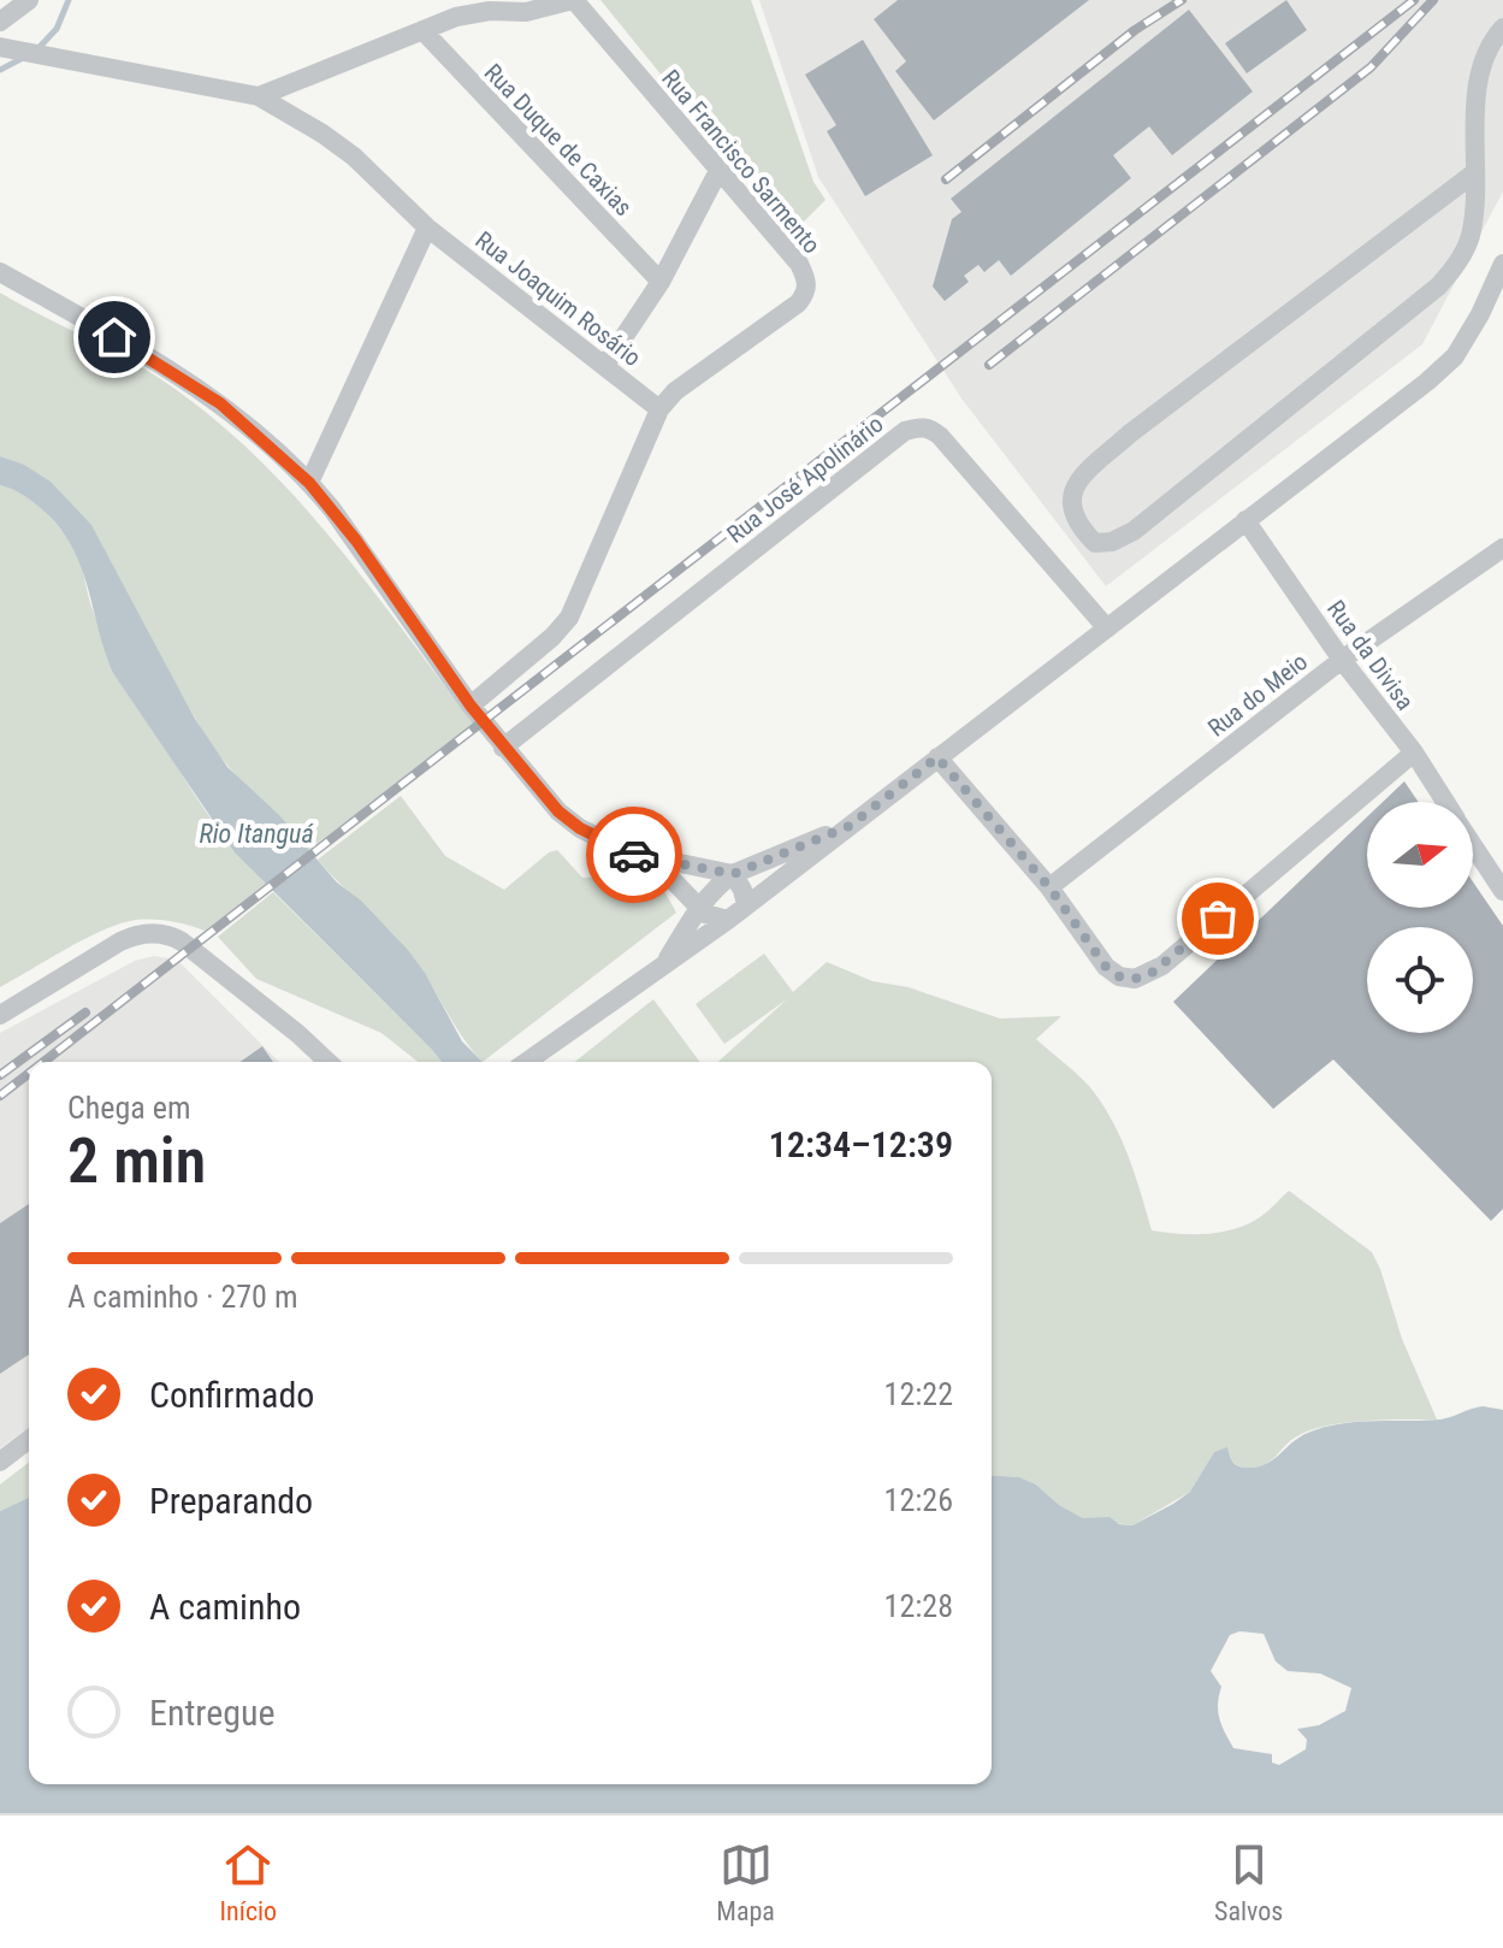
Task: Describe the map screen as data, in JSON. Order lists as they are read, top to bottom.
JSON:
{
  "streets": {
    "street": [
      "Rua Duque de Caxias",
      "Rua Francisco Sarmento",
      "Rua Joaquim Rosário",
      "Rua José Apolinário",
      "Rua da Divisa",
      "Rua do Meio"
    ]
  },
  "crossings": [
    ["Rua Francisco Sarmento", "Rua Joaquim Rosário"],
    ["Rua da Divisa", "Rua do Meio"]
  ],
  "water": ["Rio Itanguá"],
  "north": "right",
  "page": {
    "heading": ["2 min", "Chega em", "12:34–12:39"],
    "bar": "A caminho · 270 m",
    "list": [
      ["Confirmado", "12:22"],
      ["Preparando", "12:26"],
      ["A caminho", "12:28"],
      "Entregue"
    ],
    "tabs": ["Início", "Mapa", "Salvos"]
  }
}
